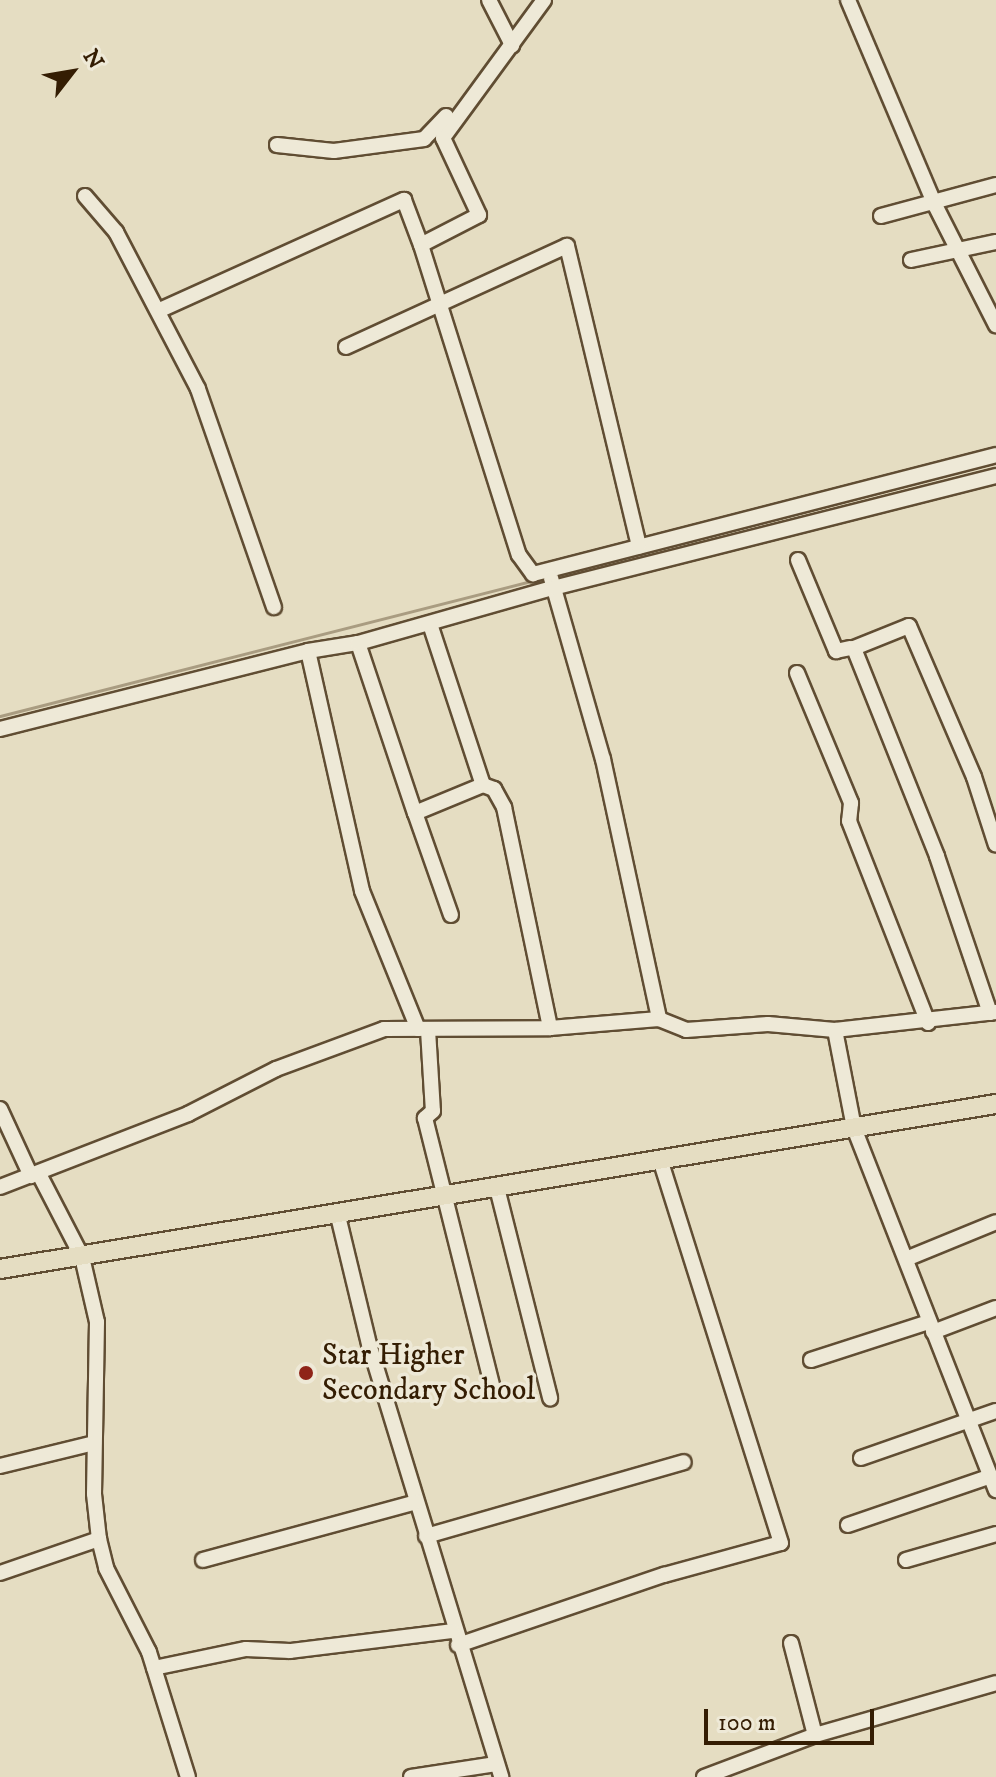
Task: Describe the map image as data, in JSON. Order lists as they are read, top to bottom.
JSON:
{
  "places": ["Star Higher Secondary School"],
  "scale_bar": "100 m",
  "north": "top right"
}
